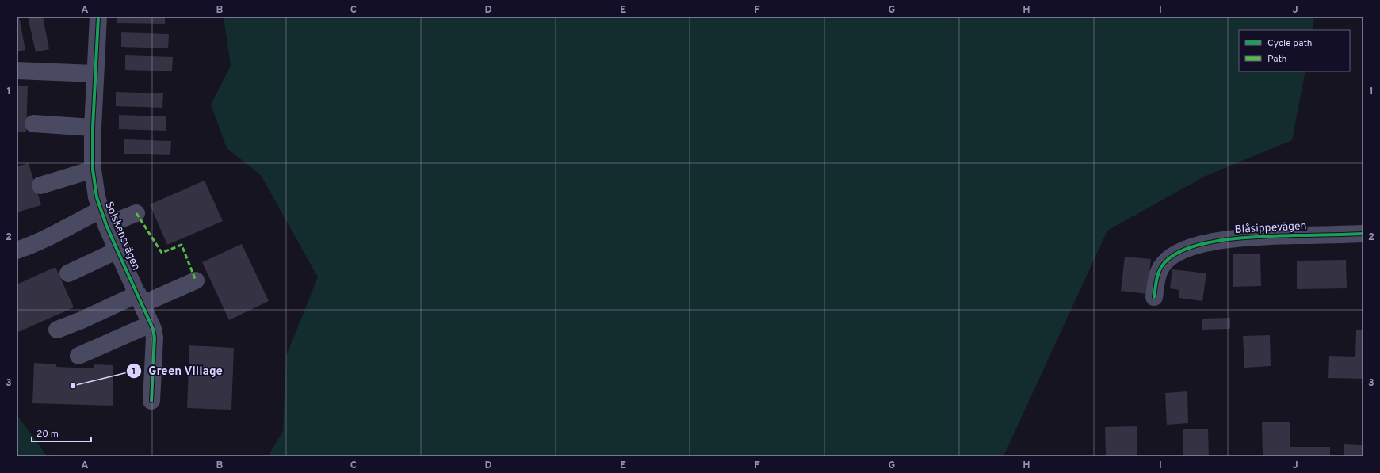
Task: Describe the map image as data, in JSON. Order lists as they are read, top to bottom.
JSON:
{
  "streets": {
    "street": ["Blåsippevägen", "Solskensvägen"]
  },
  "places": ["Green Village"],
  "legend": ["Cycle path", "Path"],
  "scale_bar": "20 m",
  "grid": {
    "columns": [
      "A",
      "B",
      "C",
      "D",
      "E",
      "F",
      "G",
      "H",
      "I",
      "J"
    ],
    "rows": ["1", "2", "3"]
  }
}
